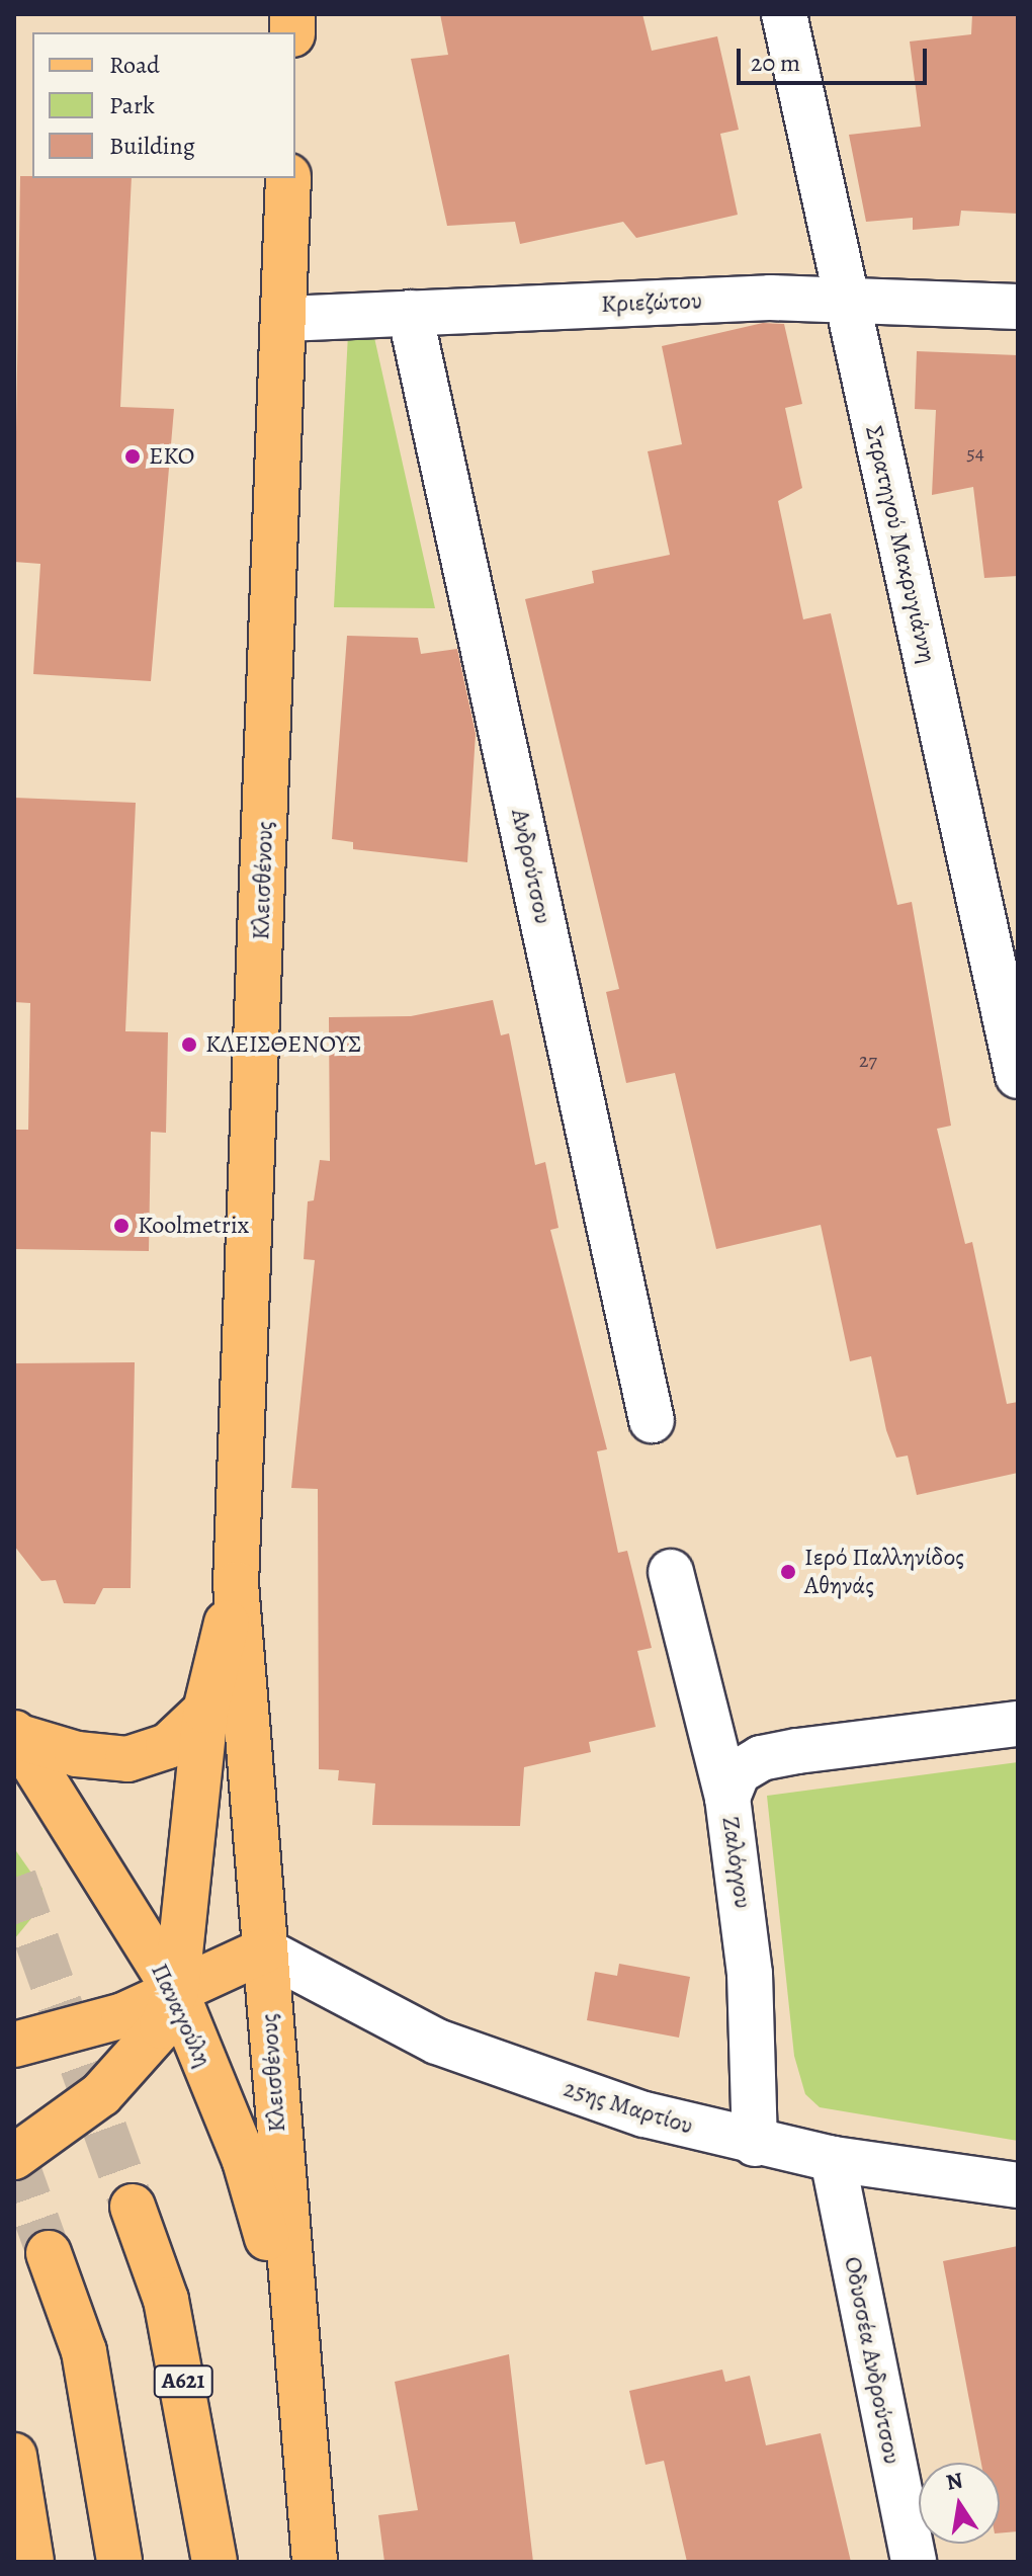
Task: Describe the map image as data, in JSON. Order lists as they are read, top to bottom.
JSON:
{
  "streets": {
    "main road": ["Κλεισθένους", "Παναγούλη", "Α621"],
    "street": [
      "Κριεζώτου",
      "Στρατηγού Μακρυγιάννη",
      "Ανδρούτσου",
      "Ζαλόγγου",
      "25ης Μαρτίου",
      "Οδυσσέα Ανδρούτσου"
    ]
  },
  "crossings": [
    ["Κριεζώτου", "Στρατηγού Μακρυγιάννη"],
    ["Κριεζώτου", "Ανδρούτσου"],
    ["Κριεζώτου", "Κλεισθένους"],
    ["Κλεισθένους", "Παναγούλη"],
    ["Κλεισθένους", "25ης Μαρτίου"],
    ["Ζαλόγγου", "25ης Μαρτίου"],
    ["25ης Μαρτίου", "Οδυσσέα Ανδρούτσου"]
  ],
  "places": [
    "EKO",
    "ΚΛΕΙΣΘΕΝΟΥΣ",
    "Koolmetrix",
    "Ιερό Παλληνίδος Αθηνάς"
  ],
  "house_numbers": ["54", "27"],
  "legend": ["Road", "Park", "Building"],
  "scale_bar": "20 m",
  "north": "top"
}
